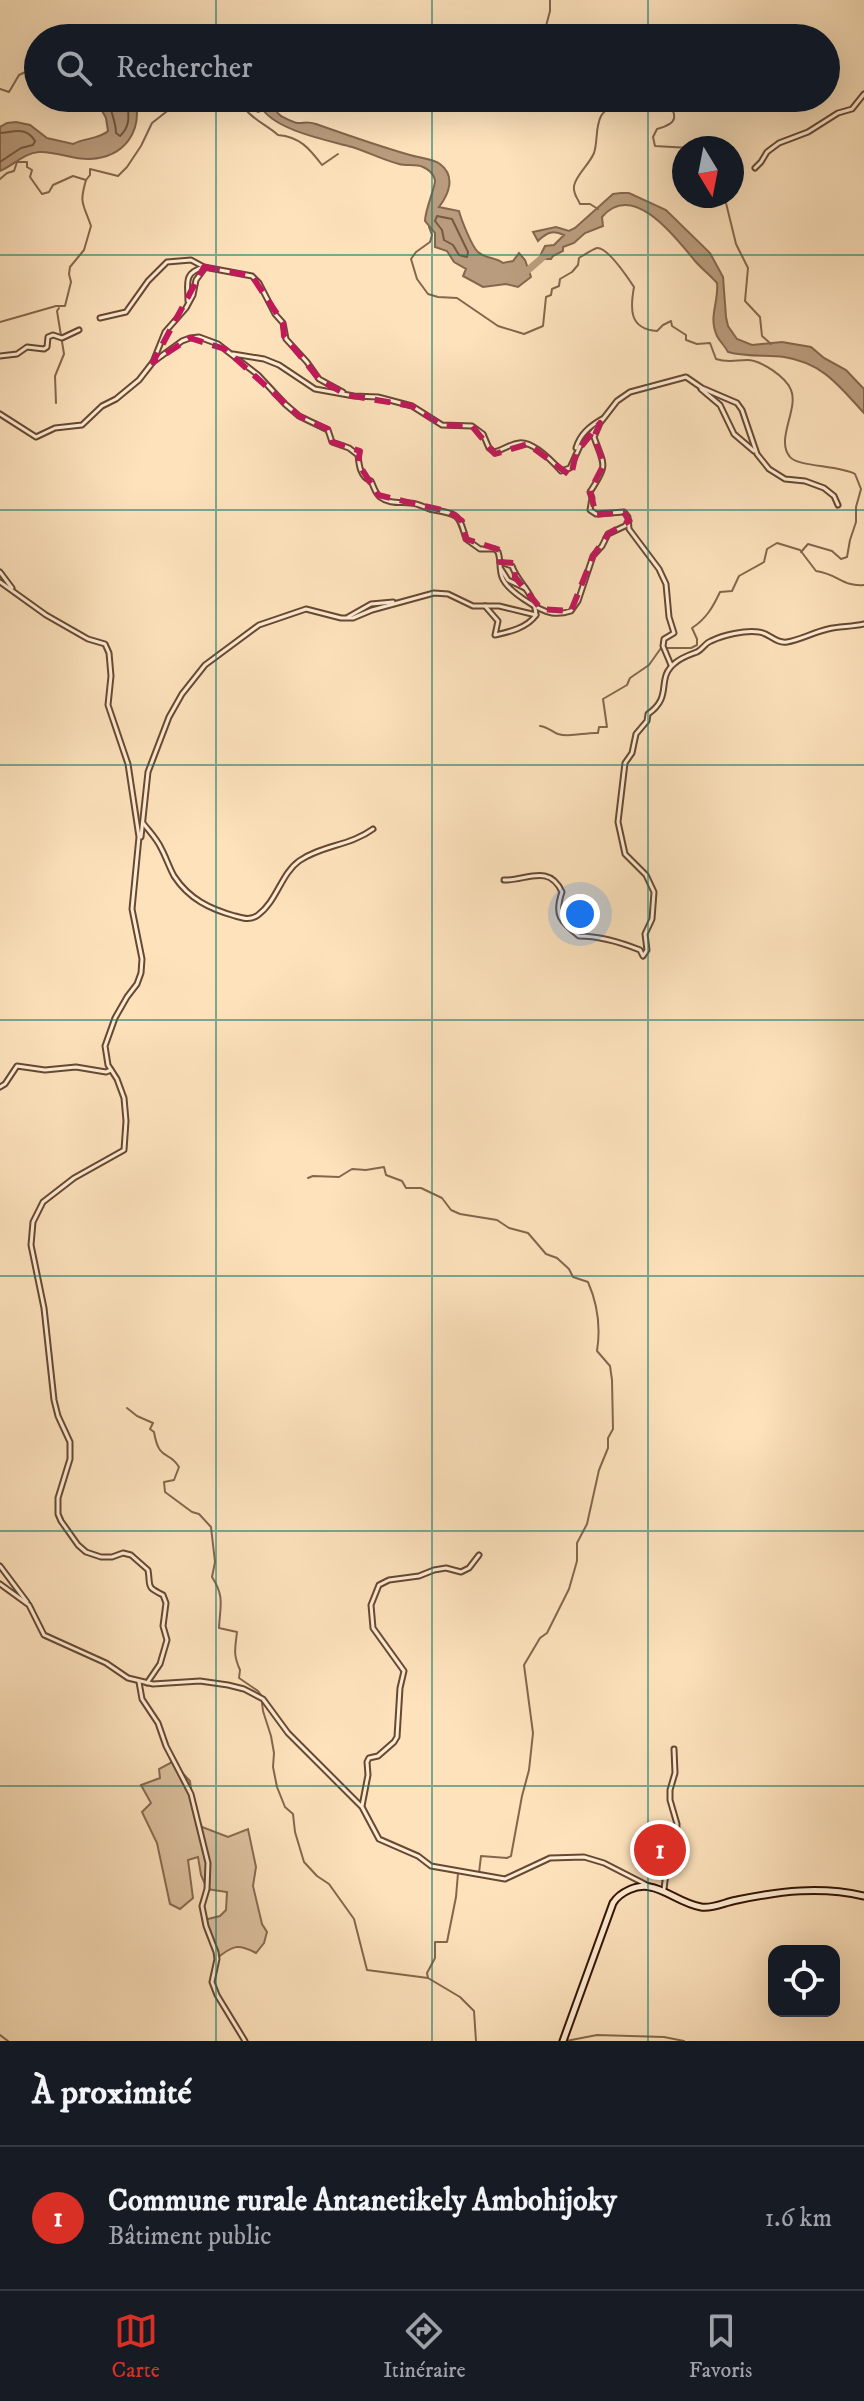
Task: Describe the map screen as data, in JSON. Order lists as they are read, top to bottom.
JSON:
{
  "north": "bottom",
  "page": {
    "search": "Rechercher",
    "pins": "1",
    "heading": "À proximité",
    "list": [
      {
        "mark": "1",
        "name": "Commune rurale Antanetikely Ambohijoky",
        "note": "Bâtiment public",
        "value": "1.6 km"
      }
    ],
    "nav": ["Carte", "Itinéraire", "Favoris"]
  }
}
